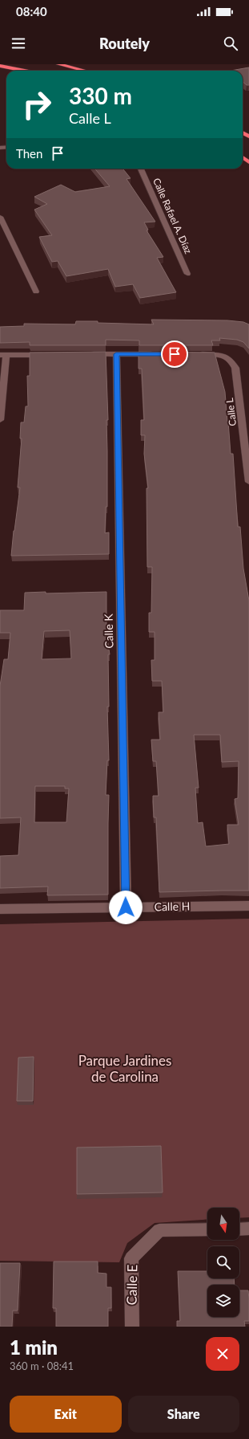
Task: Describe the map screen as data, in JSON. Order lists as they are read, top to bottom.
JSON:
{
  "streets": {
    "street": [
      "Calle Rafael A. Díaz",
      "Calle L",
      "Calle K",
      "Calle H",
      "Calle E"
    ]
  },
  "crossings": [
    ["Calle K", "Calle H"]
  ],
  "parks": ["Parque Jardines de Carolina"],
  "north": "bottom",
  "page": {
    "status": "08:40",
    "header": "Routely",
    "turn": ["330 m", "Calle L"],
    "then": "Then",
    "heading": ["1 min", "360 m · 08:41"],
    "buttons": ["Exit", "Share"]
  }
}
